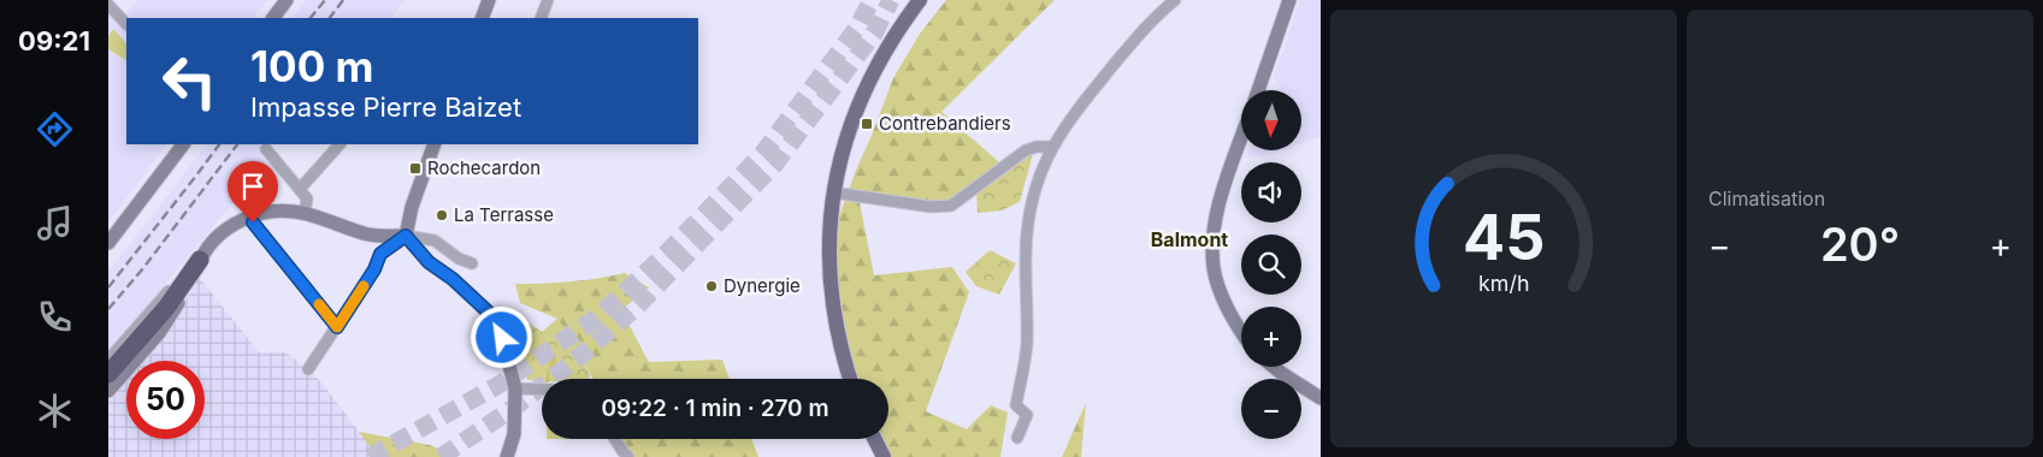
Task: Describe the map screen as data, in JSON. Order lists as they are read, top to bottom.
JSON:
{
  "districts": ["Balmont"],
  "places": {
    "transit": ["Contrebandiers", "Rochecardon"],
    "other": ["La Terrasse", "Dynergie"]
  },
  "north": "bottom",
  "page": {
    "tabs": "09:21",
    "tile": "Climatisation",
    "turn": ["100 m", "Impasse Pierre Baizet"],
    "map_buttons": ["+", "−"],
    "heat": ["−", "20°", "+"],
    "limit": "50",
    "trip": "09:22 · 1 min · 270 m",
    "gauge": ["45", "km/h"]
  }
}
